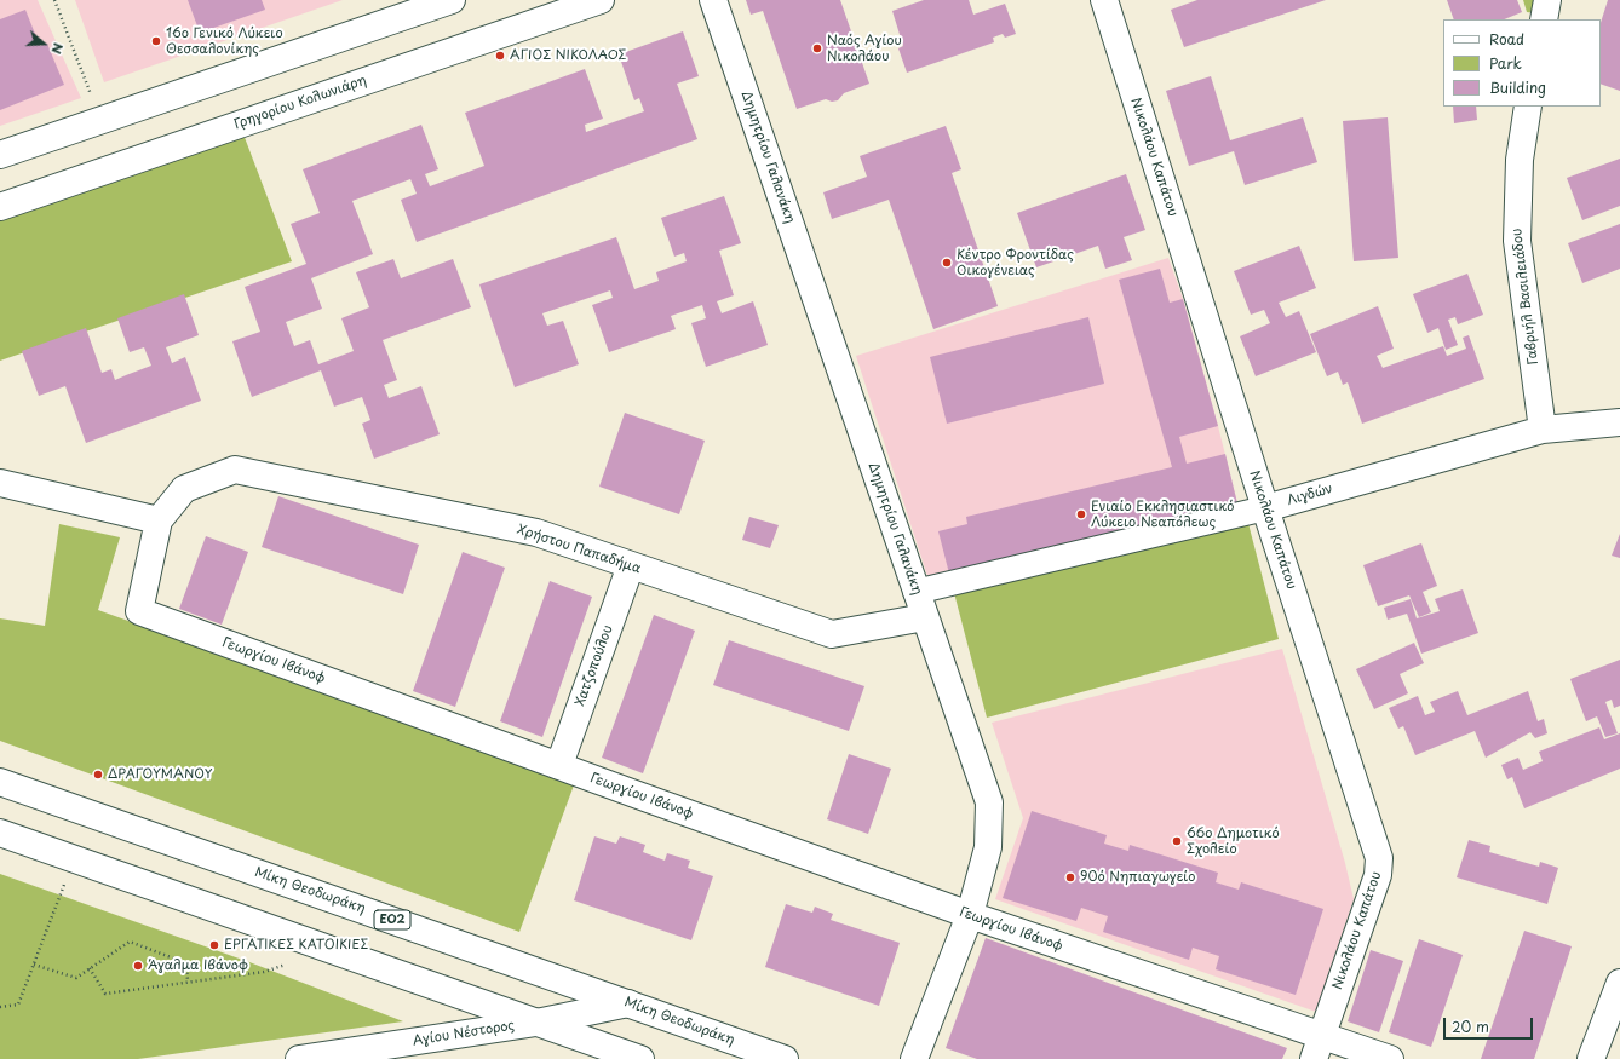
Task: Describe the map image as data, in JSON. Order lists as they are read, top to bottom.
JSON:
{
  "streets": {
    "main road": [
      "Γρηγορίου Κολωνιάρη",
      "Δημητρίου Γαλανάκη",
      "Νικολάου Καπάτου",
      "Γαβριήλ Βασιλειάδου",
      "Λιγδών",
      "Χρήστου Παπαδήμα",
      "Γεωργίου Ιβάνοφ",
      "Χατζοπούλου",
      "Μίκη Θεοδωράκη",
      "ΕΟ2",
      "Αγίου Νέστορος"
    ]
  },
  "crossings": [
    ["Δημητρίου Γαλανάκη", "Λιγδών"],
    ["Δημητρίου Γαλανάκη", "Χρήστου Παπαδήμα"],
    ["Δημητρίου Γαλανάκη", "Γεωργίου Ιβάνοφ"],
    ["Νικολάου Καπάτου", "Λιγδών"],
    ["Νικολάου Καπάτου", "Γεωργίου Ιβάνοφ"],
    ["Γαβριήλ Βασιλειάδου", "Λιγδών"],
    ["Χρήστου Παπαδήμα", "Γεωργίου Ιβάνοφ"],
    ["Χρήστου Παπαδήμα", "Χατζοπούλου"],
    ["Γεωργίου Ιβάνοφ", "Χατζοπούλου"],
    ["Μίκη Θεοδωράκη", "Αγίου Νέστορος"]
  ],
  "places": [
    "16ο Γενικό Λύκειο Θεσσαλονίκης",
    "Ναός Αγίου Νικολάου",
    "ΑΓΙΟΣ ΝΙΚΟΛΑΟΣ",
    "Κέντρο Φροντίδας Οικογένειας",
    "Ενιαίο Εκκλησιαστικό Λύκειο Νεαπόλεως",
    "ΔΡΑΓΟΥΜΑΝΟΥ",
    "66ο Δημοτικό Σχολείο",
    "90ό Νηπιαγωγείο",
    "ΕΡΓΑΤΙΚΕΣ ΚΑΤΟΙΚΙΕΣ",
    "Άγαλμα Ιβάνοφ"
  ],
  "legend": ["Road", "Park", "Building"],
  "scale_bar": "20 m",
  "north": "right"
}
